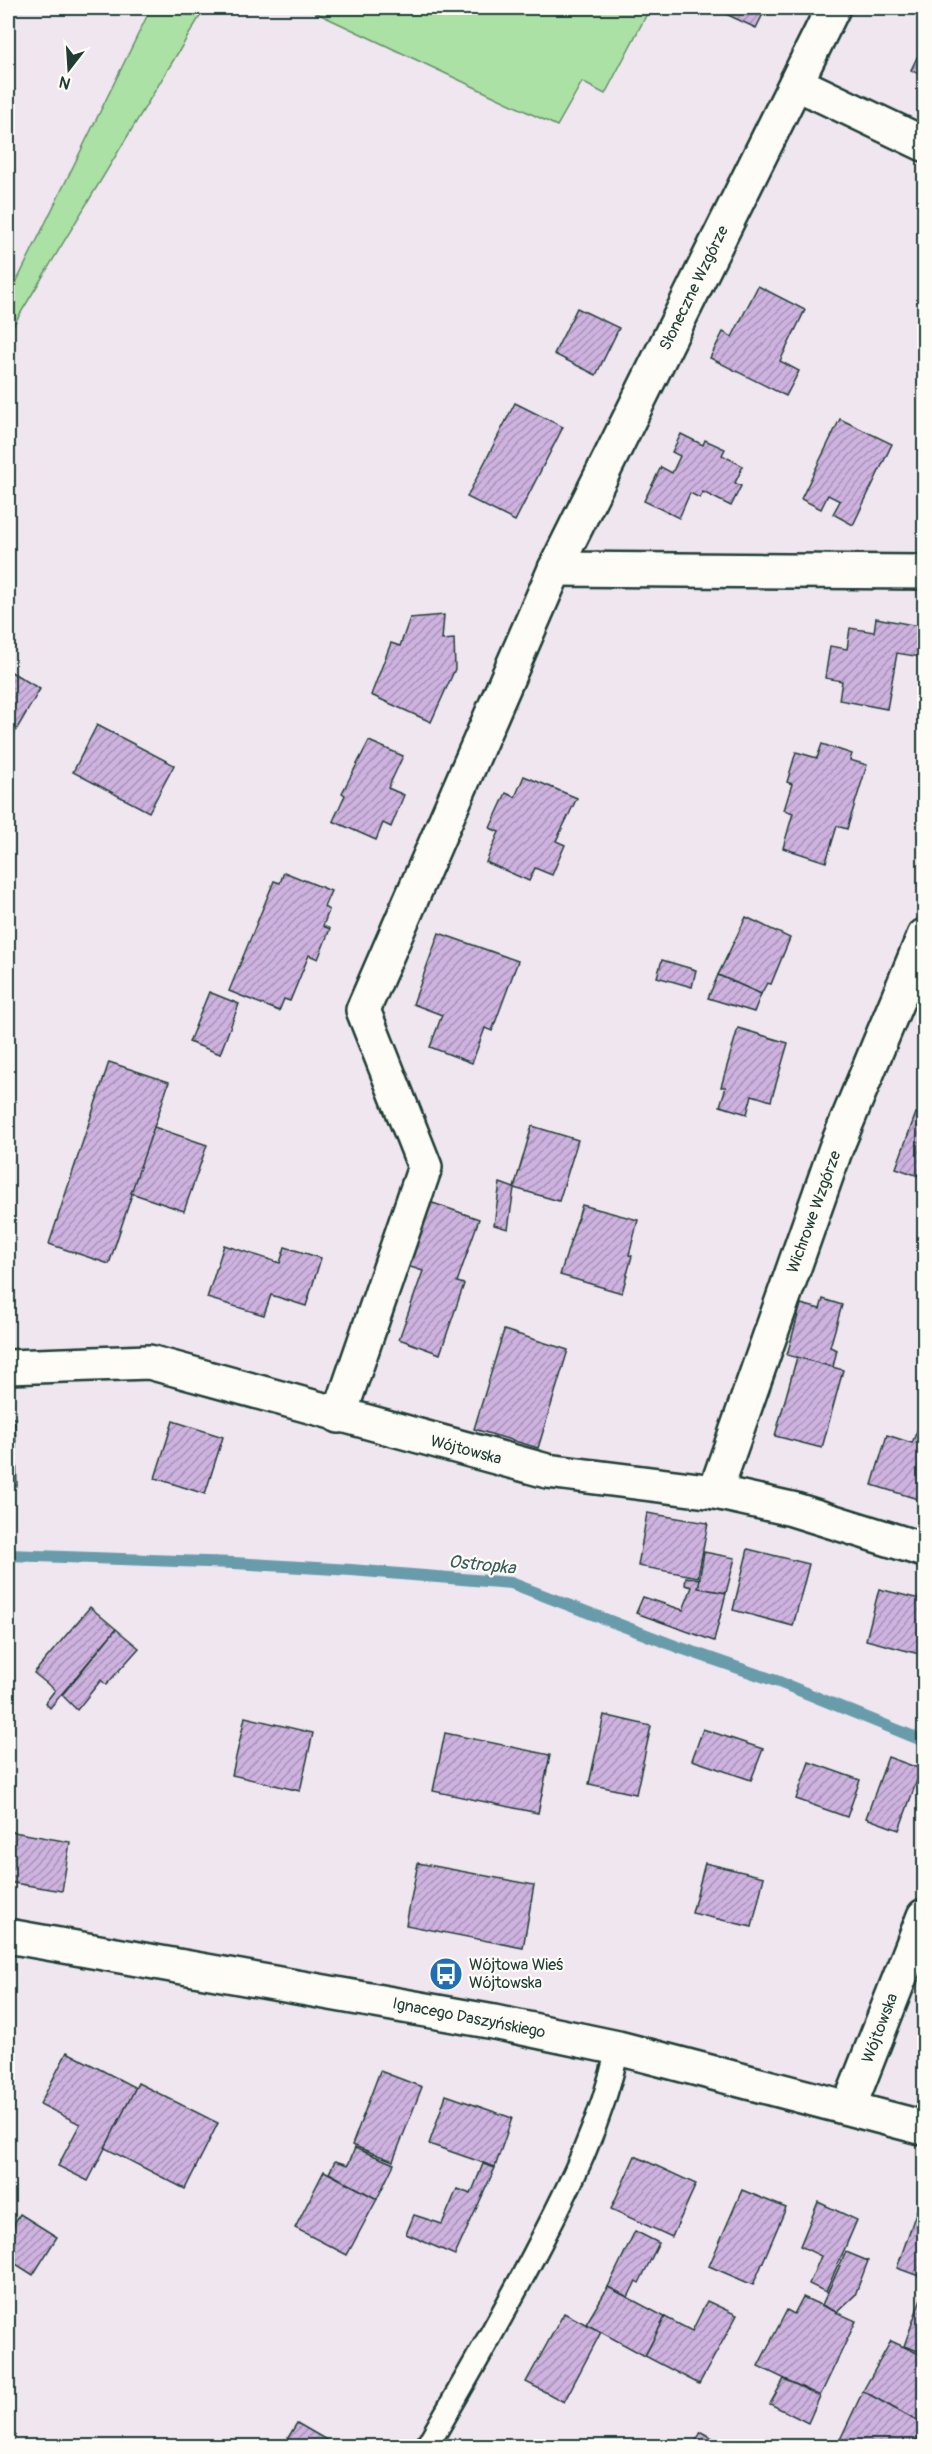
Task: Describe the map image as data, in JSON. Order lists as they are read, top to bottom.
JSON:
{
  "streets": {
    "street": [
      "Słoneczne Wzgórze",
      "Wichrowe Wzgórze",
      "Wójtowska",
      "Ignacego Daszyńskiego"
    ]
  },
  "crossings": [
    ["Słoneczne Wzgórze", "Wójtowska"],
    ["Wichrowe Wzgórze", "Wójtowska"],
    ["Wójtowska", "Ignacego Daszyńskiego"]
  ],
  "water": ["Ostropka"],
  "places": {
    "bus stop": ["Wójtowa Wieś Wójtowska"]
  },
  "north": "bottom"
}
